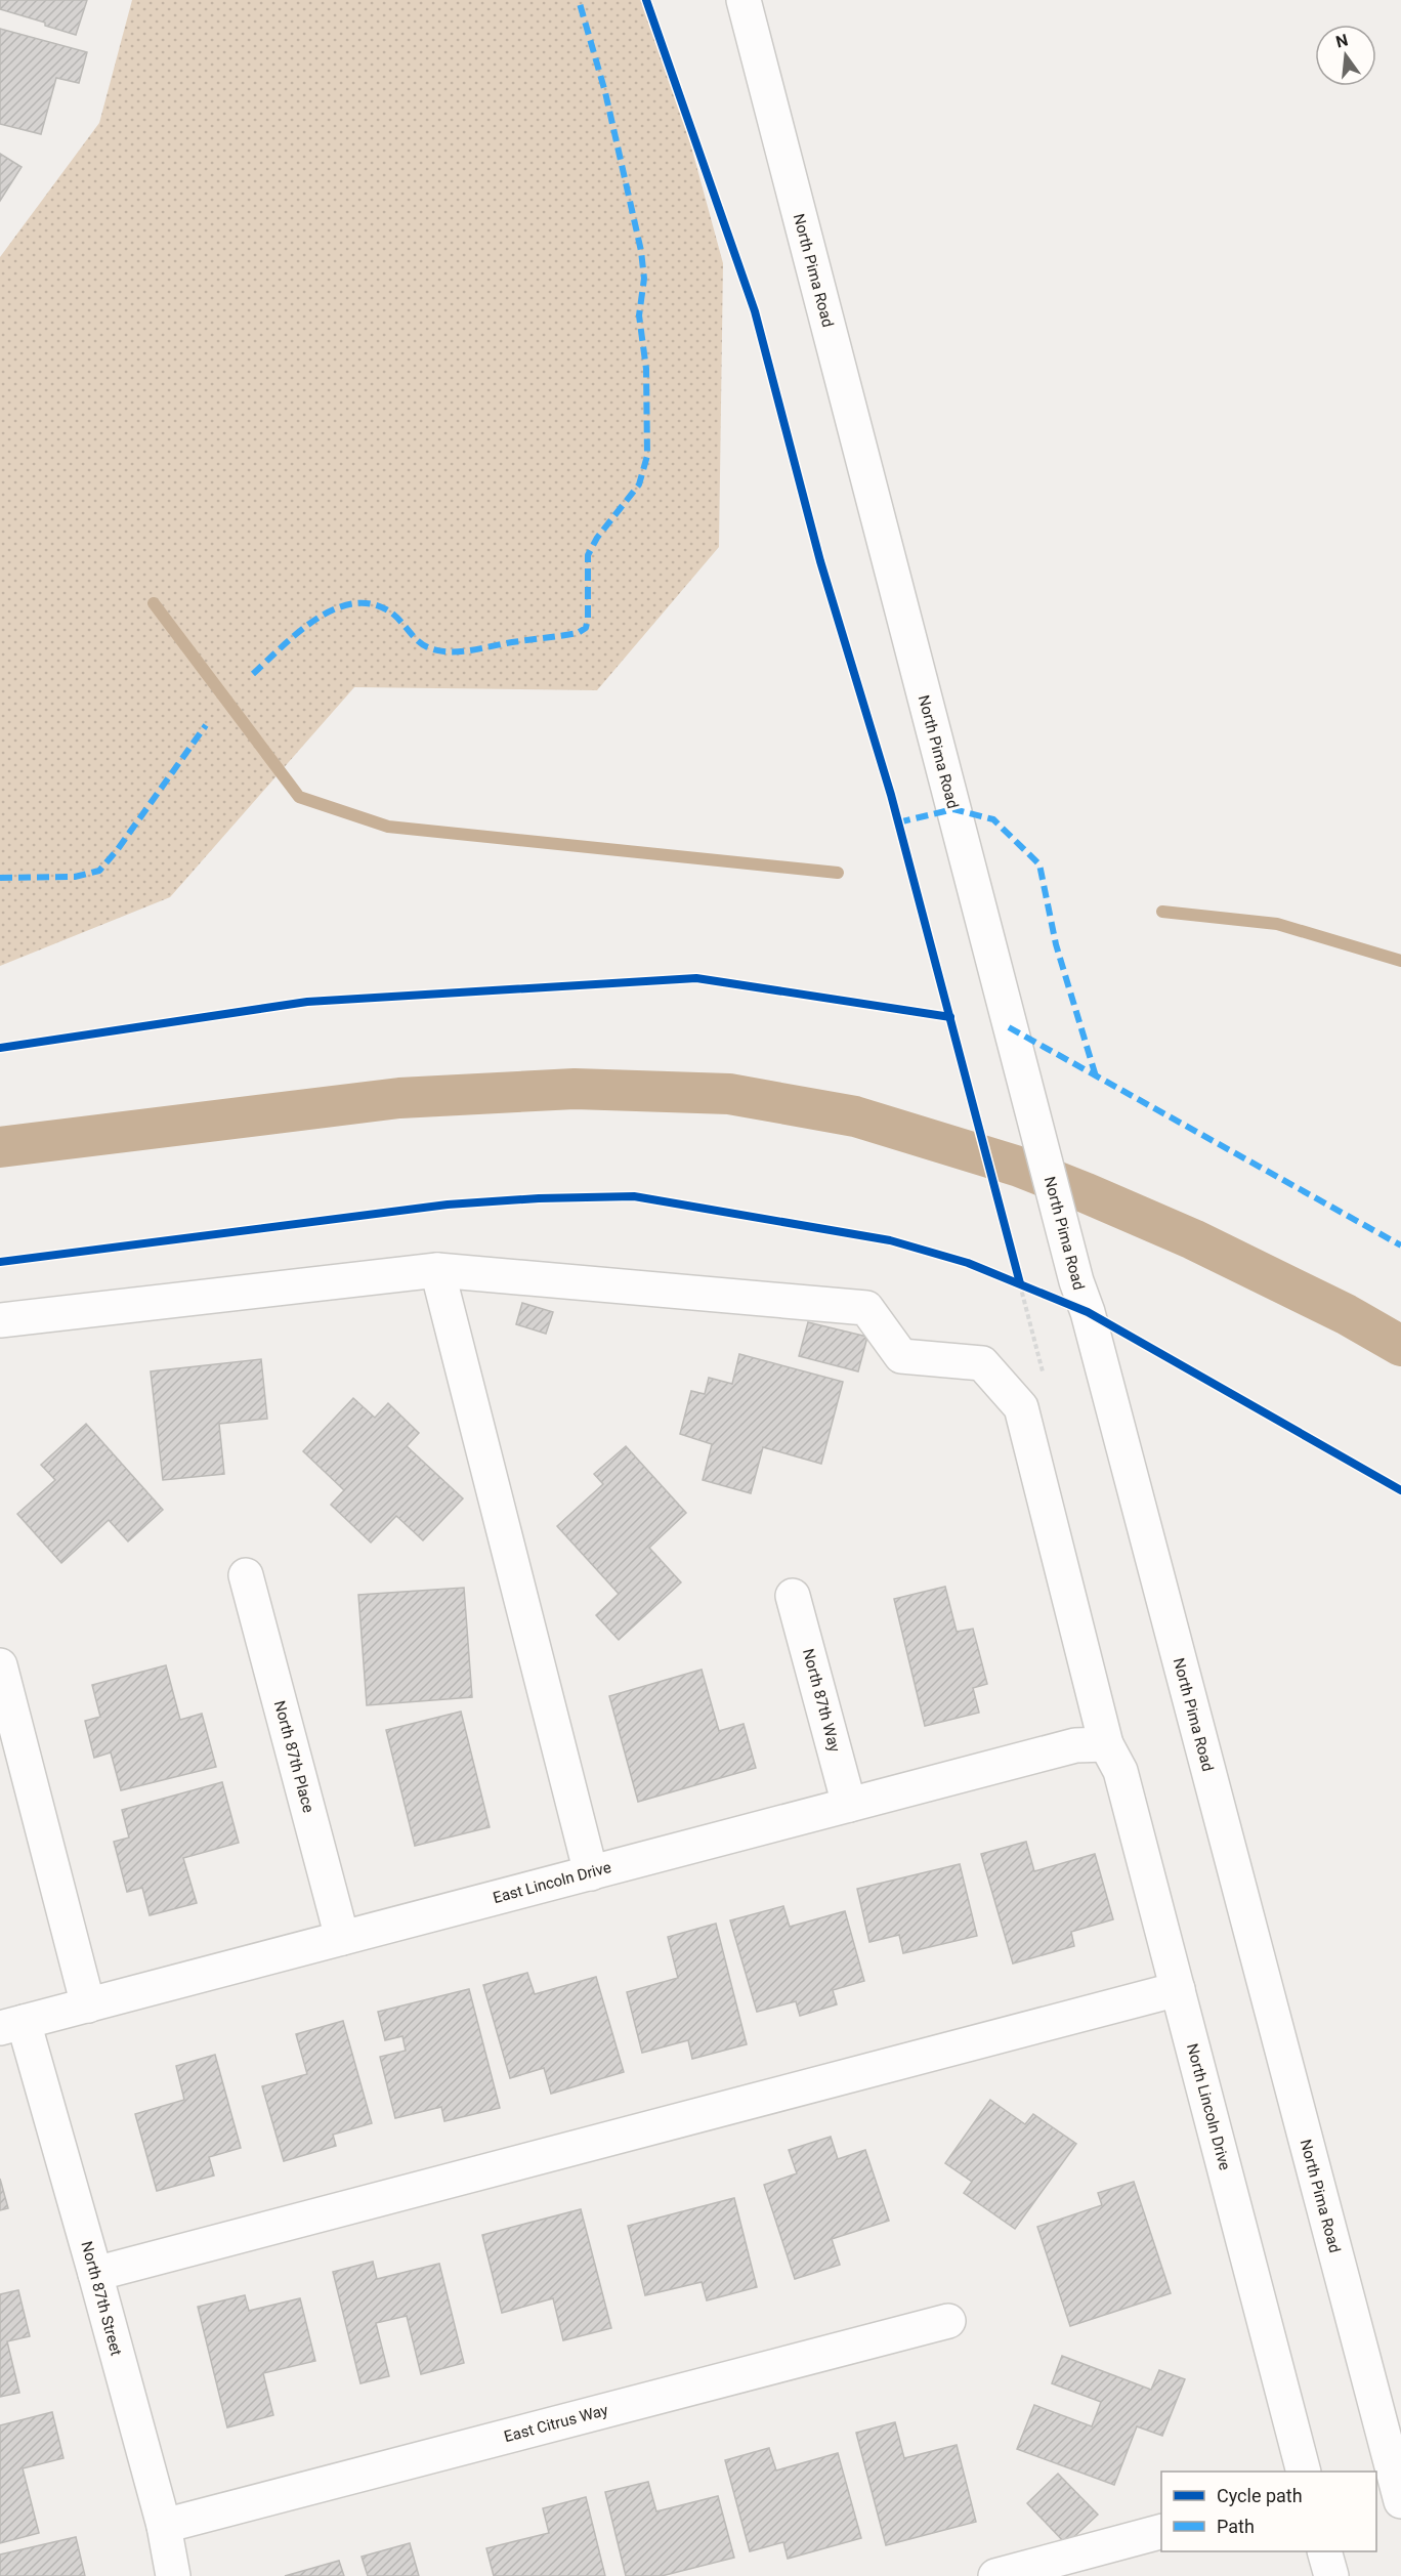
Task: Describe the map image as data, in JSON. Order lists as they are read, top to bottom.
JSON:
{
  "streets": {
    "street": [
      "North Pima Road",
      "North 87th Way",
      "North 87th Place",
      "East Lincoln Drive",
      "North Lincoln Drive",
      "North 87th Street",
      "East Citrus Way"
    ]
  },
  "crossings": [
    ["North 87th Way", "East Lincoln Drive"],
    ["North 87th Place", "East Lincoln Drive"],
    ["East Lincoln Drive", "North Lincoln Drive"],
    ["East Lincoln Drive", "North 87th Street"],
    ["North 87th Street", "East Citrus Way"]
  ],
  "legend": ["Cycle path", "Path"],
  "north": "top"
}
